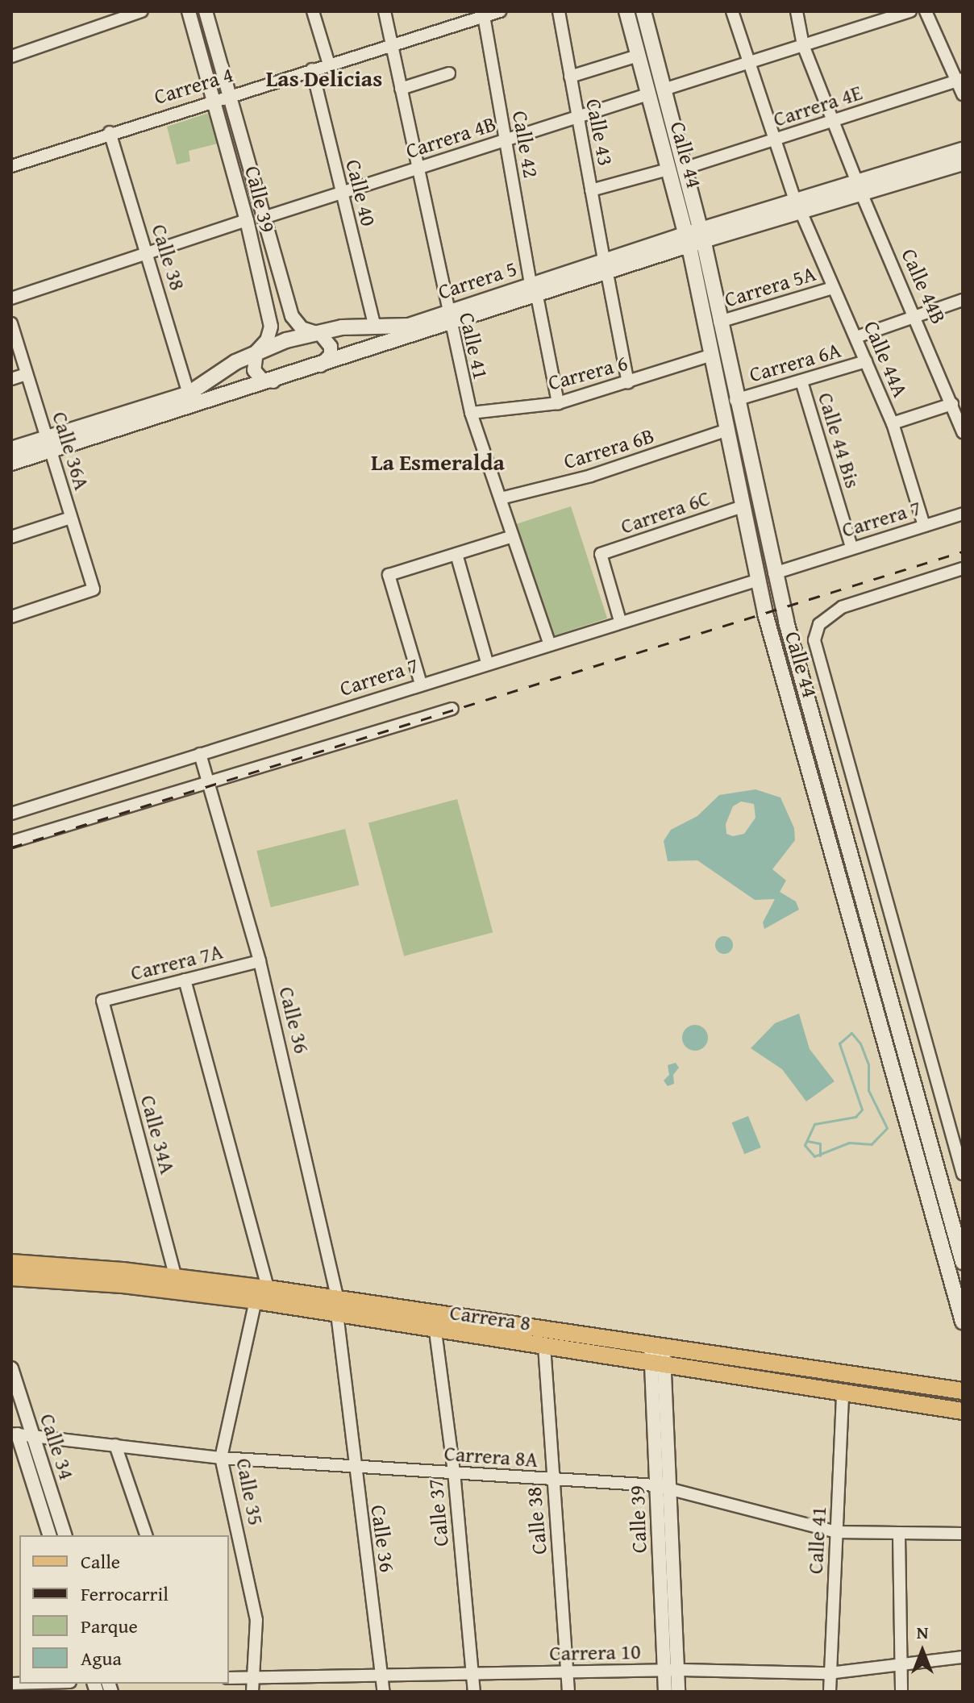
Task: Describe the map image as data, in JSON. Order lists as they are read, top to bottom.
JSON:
{
  "streets": {
    "main road": ["Calle 44", "Carrera 5", "Carrera 8"],
    "street": [
      "Carrera 4",
      "Carrera 4E",
      "Calle 43",
      "Carrera 4B",
      "Calle 42",
      "Calle 40",
      "Calle 39",
      "Calle 38",
      "Carrera 5A",
      "Calle 44B",
      "Calle 41",
      "Calle 44A",
      "Carrera 6A",
      "Carrera 6",
      "Calle 44 Bis",
      "Carrera 6B",
      "Calle 36A",
      "Carrera 6C",
      "Carrera 7",
      "Carrera 7A",
      "Calle 36",
      "Calle 34A",
      "Calle 34",
      "Carrera 8A",
      "Calle 35",
      "Calle 37",
      "Carrera 10"
    ]
  },
  "crossings": [
    ["Carrera 4", "Calle 42"],
    ["Carrera 4", "Calle 40"],
    ["Carrera 4", "Calle 39"],
    ["Carrera 4", "Calle 38"],
    ["Carrera 4", "Calle 41"],
    ["Carrera 4E", "Calle 44"],
    ["Carrera 4E", "Calle 44B"],
    ["Carrera 4E", "Calle 44A"],
    ["Calle 43", "Carrera 4B"],
    ["Calle 43", "Carrera 5"],
    ["Calle 43", "Carrera 6"],
    ["Carrera 4B", "Calle 42"],
    ["Carrera 4B", "Calle 44"],
    ["Carrera 4B", "Calle 40"],
    ["Carrera 4B", "Calle 39"],
    ["Carrera 4B", "Calle 41"],
    ["Calle 42", "Carrera 5"],
    ["Calle 42", "Carrera 6"],
    ["Calle 44", "Carrera 5"],
    ["Calle 44", "Carrera 5A"],
    ["Calle 44", "Carrera 6A"],
    ["Calle 44", "Carrera 6"],
    ["Calle 44", "Carrera 6B"],
    ["Calle 44", "Carrera 6C"],
    ["Calle 44", "Carrera 7"],
    ["Calle 40", "Carrera 5"],
    ["Calle 39", "Carrera 5"],
    ["Calle 39", "Carrera 8"],
    ["Calle 39", "Carrera 8A"],
    ["Calle 39", "Carrera 10"],
    ["Calle 38", "Carrera 5"],
    ["Calle 38", "Carrera 8"],
    ["Calle 38", "Carrera 8A"],
    ["Calle 38", "Carrera 10"],
    ["Carrera 5", "Calle 44B"],
    ["Carrera 5", "Calle 41"],
    ["Carrera 5", "Calle 44A"],
    ["Carrera 5", "Calle 36A"],
    ["Carrera 5A", "Calle 44A"],
    ["Calle 41", "Carrera 6"],
    ["Calle 41", "Carrera 6B"],
    ["Calle 41", "Carrera 7"],
    ["Calle 41", "Carrera 8"],
    ["Calle 41", "Carrera 8A"],
    ["Calle 41", "Carrera 10"],
    ["Calle 44A", "Carrera 6A"],
    ["Calle 44A", "Carrera 7"],
    ["Carrera 6A", "Calle 44 Bis"],
    ["Calle 44 Bis", "Carrera 7"],
    ["Carrera 6C", "Carrera 7"],
    ["Carrera 7", "Calle 36"],
    ["Carrera 7A", "Calle 36"],
    ["Carrera 7A", "Calle 34A"],
    ["Calle 36", "Carrera 8"],
    ["Calle 36", "Carrera 8A"],
    ["Calle 36", "Carrera 10"],
    ["Calle 34A", "Carrera 8"],
    ["Carrera 8", "Calle 35"],
    ["Carrera 8", "Calle 37"],
    ["Calle 34", "Carrera 8A"],
    ["Carrera 8A", "Calle 35"],
    ["Carrera 8A", "Calle 37"],
    ["Calle 35", "Carrera 10"],
    ["Calle 37", "Carrera 10"]
  ],
  "districts": ["Las Delicias", "La Esmeralda"],
  "legend": [
    "Calle",
    "Ferrocarril",
    "Parque",
    "Agua"
  ],
  "north": "top"
}
